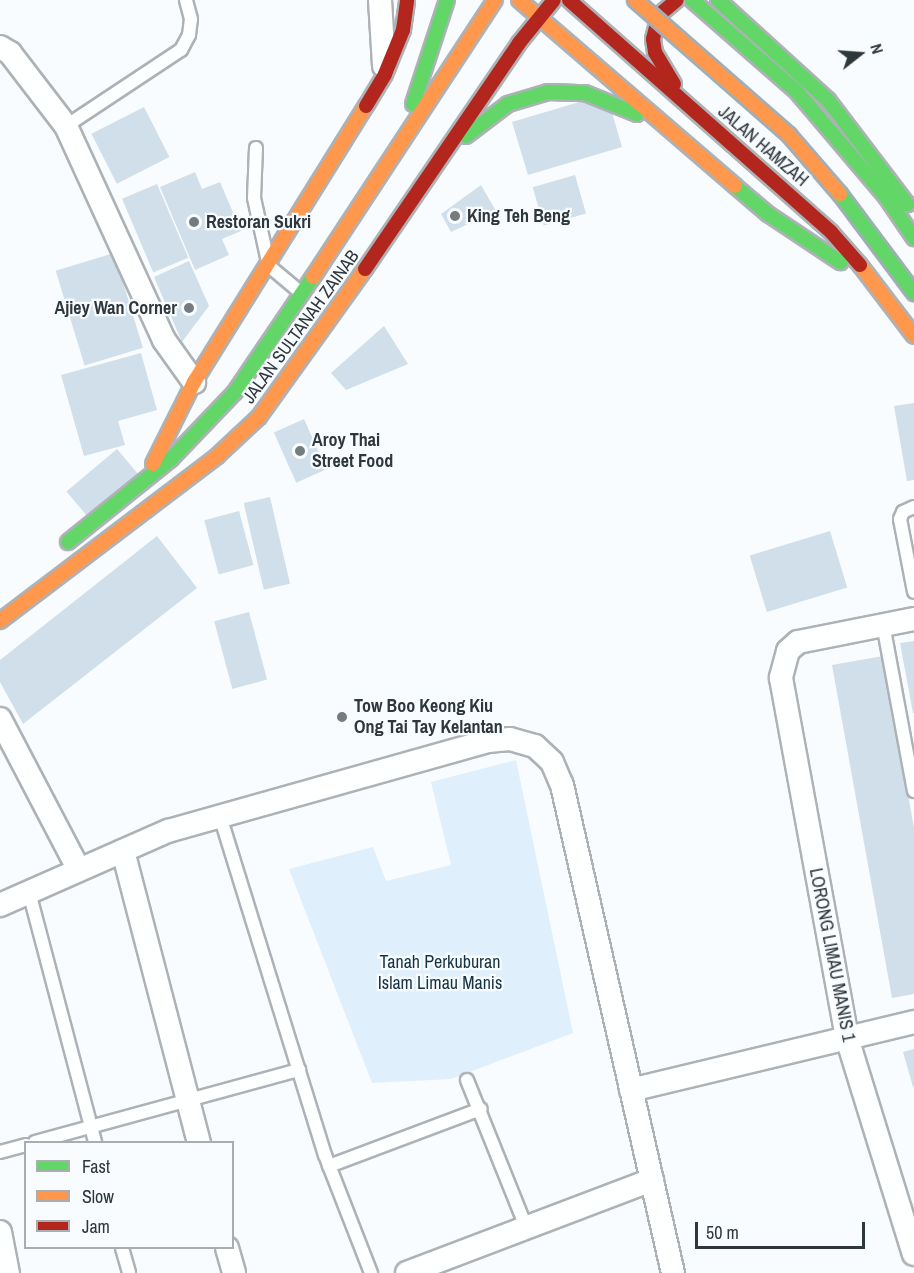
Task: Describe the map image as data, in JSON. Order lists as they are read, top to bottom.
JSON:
{
  "streets": {
    "main road": ["JALAN HAMZAH", "JALAN SULTANAH ZAINAB"],
    "street": ["LORONG LIMAU MANIS 1"]
  },
  "parks": ["Tanah Perkuburan Islam Limau Manis"],
  "places": [
    "King Teh Beng",
    "Restoran Sukri",
    "Ajiey Wan Corner",
    "Aroy Thai Street Food",
    "Tow Boo Keong Kiu Ong Tai Tay Kelantan"
  ],
  "legend": ["Fast", "Slow", "Jam"],
  "scale_bar": "50 m",
  "north": "right"
}
